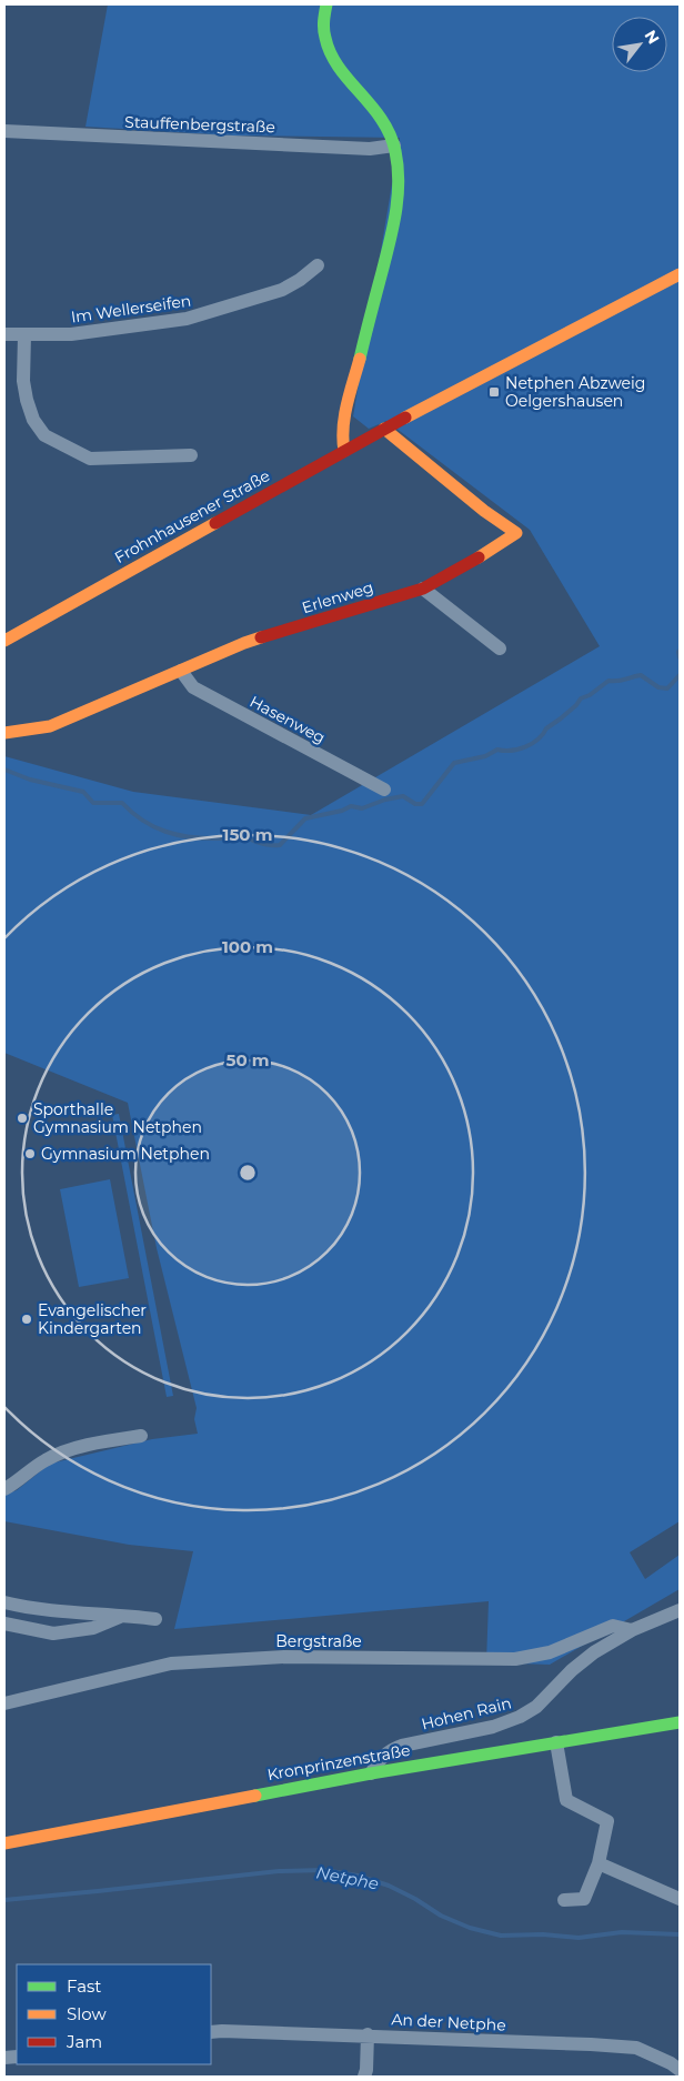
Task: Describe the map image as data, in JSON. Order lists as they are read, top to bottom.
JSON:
{
  "streets": {
    "main road": ["Frohnhausener Straße", "Erlenweg", "Kronprinzenstraße"],
    "street": [
      "Stauffenbergstraße",
      "Im Wellerseifen",
      "Hasenweg",
      "Bergstraße",
      "Hohen Rain",
      "An der Netphe"
    ]
  },
  "crossings": [
    ["Frohnhausener Straße", "Erlenweg"],
    ["Erlenweg", "Hasenweg"],
    ["Bergstraße", "Hohen Rain"],
    ["Hohen Rain", "Kronprinzenstraße"]
  ],
  "water": ["Netphe"],
  "places": {
    "transit": ["Netphen Abzweig Oelgershausen"],
    "other": ["Sporthalle Gymnasium Netphen", "Gymnasium Netphen", "Evangelischer Kindergarten"]
  },
  "legend": ["Fast", "Slow", "Jam"],
  "north": "top right",
  "rings": ["150 m", "100 m", "50 m"]
}
